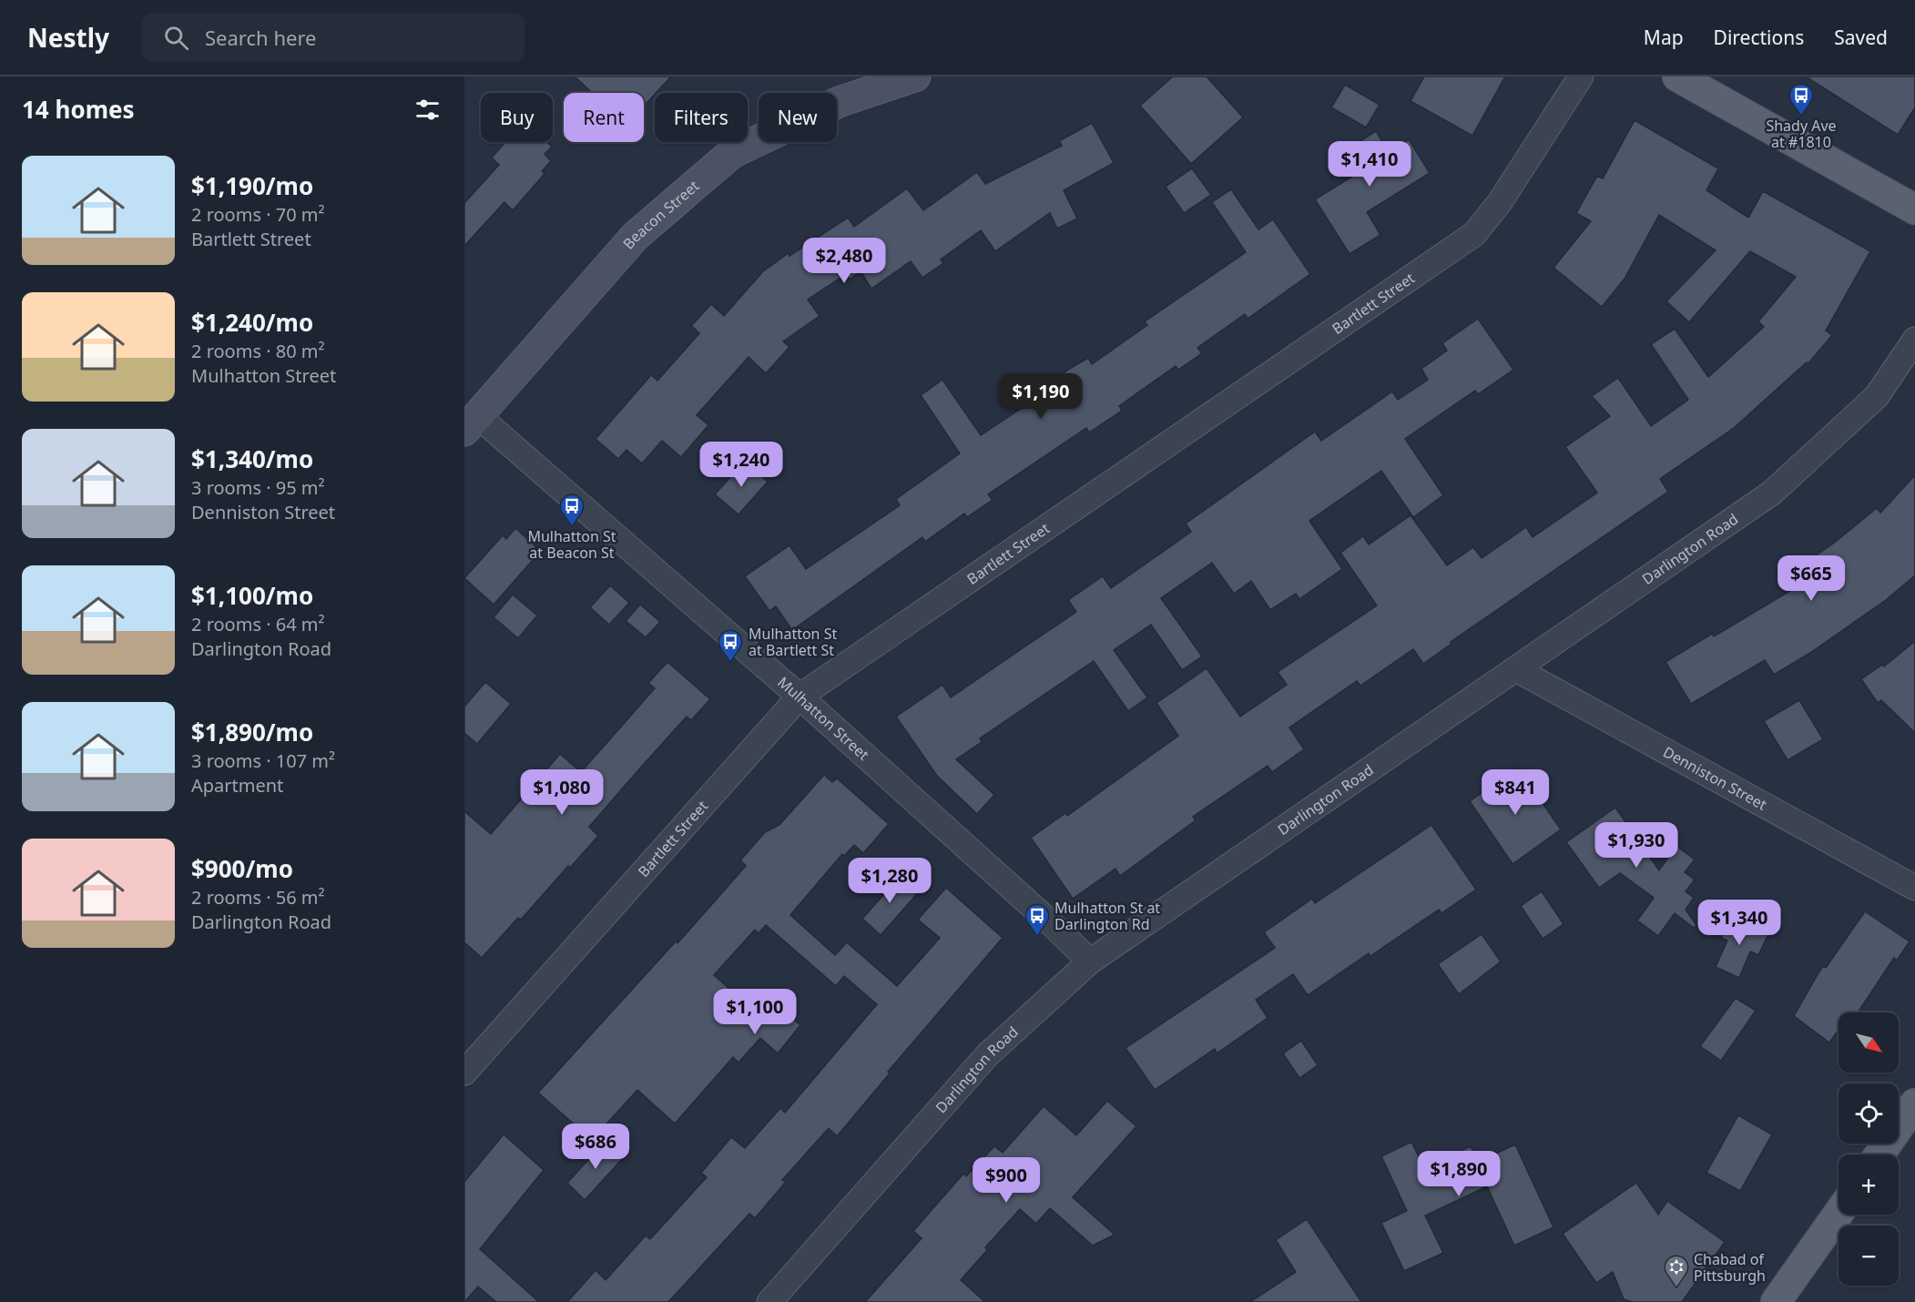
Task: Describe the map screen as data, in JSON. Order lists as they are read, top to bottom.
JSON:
{
  "streets": {
    "main road": ["Beacon Street"],
    "street": [
      "Bartlett Street",
      "Darlington Road",
      "Mulhatton Street",
      "Denniston Street"
    ]
  },
  "crossings": [
    ["Beacon Street", "Mulhatton Street"],
    ["Bartlett Street", "Mulhatton Street"],
    ["Darlington Road", "Mulhatton Street"],
    ["Darlington Road", "Denniston Street"]
  ],
  "places": {
    "bus stop": [
      "Shady Ave at #1810",
      "Mulhatton St at Beacon St",
      "Mulhatton St at Bartlett St",
      "Mulhatton St at Darlington Rd"
    ],
    "synagogue": ["Chabad of Pittsburgh"]
  },
  "north": "bottom right",
  "page": {
    "header": "Nestly",
    "search": "Search here",
    "nav": ["Map", "Directions", "Saved"],
    "heading": "14 homes",
    "chip": [
      "Buy",
      "Rent",
      "Filters",
      "New"
    ],
    "price": [
      "$1,410",
      "$2,480",
      "$1,190",
      "$1,240",
      "$665",
      "$1,080",
      "$841",
      "$1,930",
      "$1,280",
      "$1,340",
      "$1,100",
      "$686",
      "$1,890",
      "$900"
    ],
    "list": [
      {
        "name": "$1,190/mo",
        "note": "2 rooms · 70 m² · Bartlett Street"
      },
      {
        "name": "$1,240/mo",
        "note": "2 rooms · 80 m² · Mulhatton Street"
      },
      {
        "name": "$1,340/mo",
        "note": "3 rooms · 95 m² · Denniston Street"
      },
      {
        "name": "$1,100/mo",
        "note": "2 rooms · 64 m² · Darlington Road"
      },
      {
        "name": "$1,890/mo",
        "note": "3 rooms · 107 m² · Apartment"
      },
      {
        "name": "$900/mo",
        "note": "2 rooms · 56 m² · Darlington Road"
      }
    ],
    "map_buttons": ["+", "−"]
  }
}
